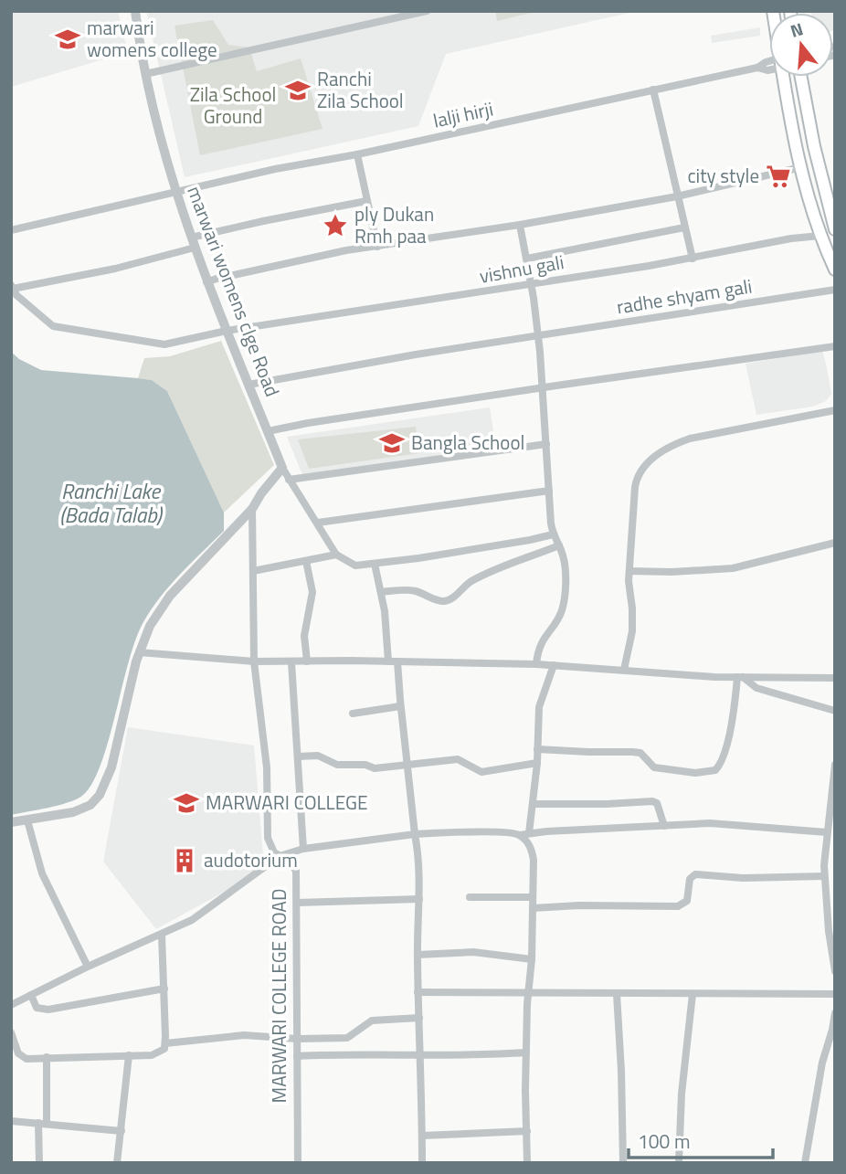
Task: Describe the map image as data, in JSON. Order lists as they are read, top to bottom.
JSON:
{
  "streets": {
    "street": [
      "lalji hirji",
      "vishnu gali",
      "marwari womens clge Road",
      "radhe shyam gali",
      "MARWARI COLLEGE ROAD"
    ]
  },
  "crossings": [
    ["lalji hirji", "marwari womens clge Road"],
    ["vishnu gali", "marwari womens clge Road"],
    ["marwari womens clge Road", "radhe shyam gali"]
  ],
  "water": ["Ranchi Lake (Bada Talab)"],
  "parks": ["Zila School Ground"],
  "places": {
    "school or university": [
      "marwari womens college",
      "Ranchi Zila School",
      "Bangla School",
      "MARWARI COLLEGE"
    ],
    "supermarket": ["city style"],
    "place": ["ply Dukan Rmh paa"],
    "building": ["audotorium"]
  },
  "scale_bar": "100 m",
  "north": "top"
}
